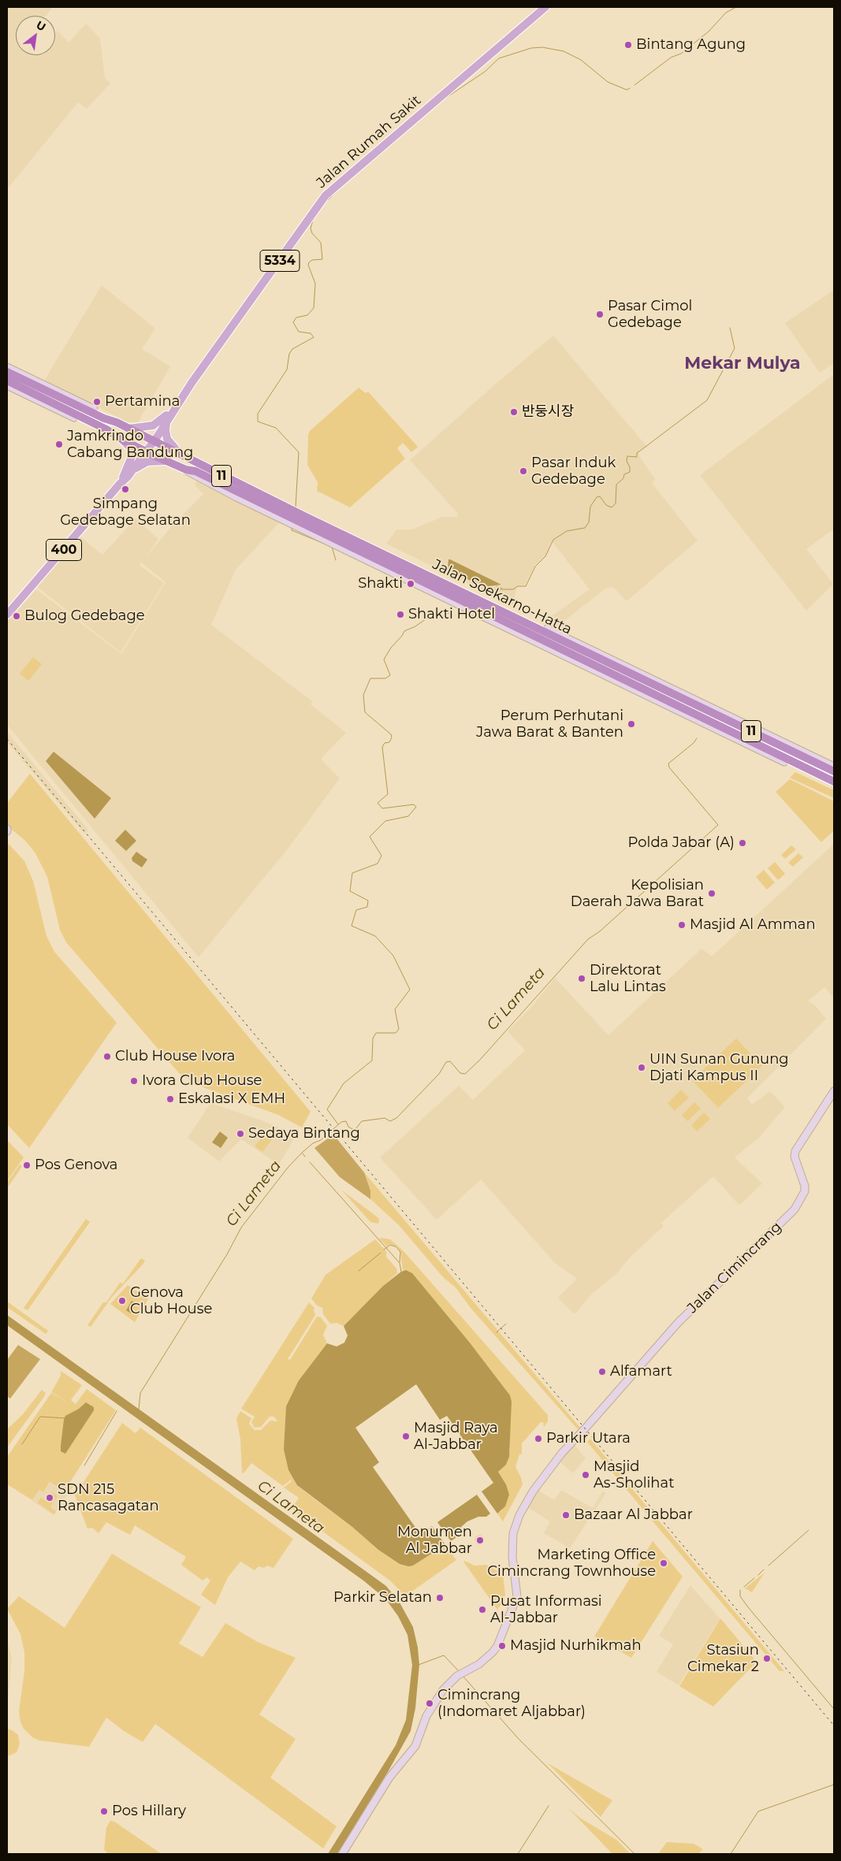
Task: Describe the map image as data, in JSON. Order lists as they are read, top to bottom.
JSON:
{
  "streets": {
    "highway": ["11", "Jalan Soekarno-Hatta"],
    "main road": [
      "Jalan Rumah Sakit",
      "5334",
      "400",
      "Jalan Cimincrang"
    ]
  },
  "crossings": [
    ["Jalan Rumah Sakit", "400"],
    ["Jalan Rumah Sakit", "Jalan Soekarno-Hatta"]
  ],
  "districts": ["Mekar Mulya"],
  "water": ["Ci Lameta"],
  "places": [
    "Bintang Agung",
    "Pasar Cimol Gedebage",
    "Pertamina",
    "반둥시장",
    "Jamkrindo Cabang Bandung",
    "Pasar Induk Gedebage",
    "Simpang Gedebage Selatan",
    "Shakti",
    "Shakti Hotel",
    "Bulog Gedebage",
    "Perum Perhutani Jawa Barat & Banten",
    "Polda Jabar (A)",
    "Kepolisian Daerah Jawa Barat",
    "Masjid Al Amman",
    "Direktorat Lalu Lintas",
    "Club House Ivora",
    "UIN Sunan Gunung Djati Kampus II",
    "Ivora Club House",
    "Eskalasi X EMH",
    "Sedaya Bintang",
    "Pos Genova",
    "Genova Club House",
    "Alfamart",
    "Masjid Raya Al-Jabbar",
    "Parkir Utara",
    "Masjid As-Sholihat",
    "SDN 215 Rancasagatan",
    "Bazaar Al Jabbar",
    "Monumen Al Jabbar",
    "Marketing Office Cimincrang Townhouse",
    "Parkir Selatan",
    "Pusat Informasi Al-Jabbar",
    "Masjid Nurhikmah",
    "Stasiun Cimekar 2",
    "Cimincrang (Indomaret Aljabbar)",
    "Pos Hillary"
  ],
  "north": "top right"
}
